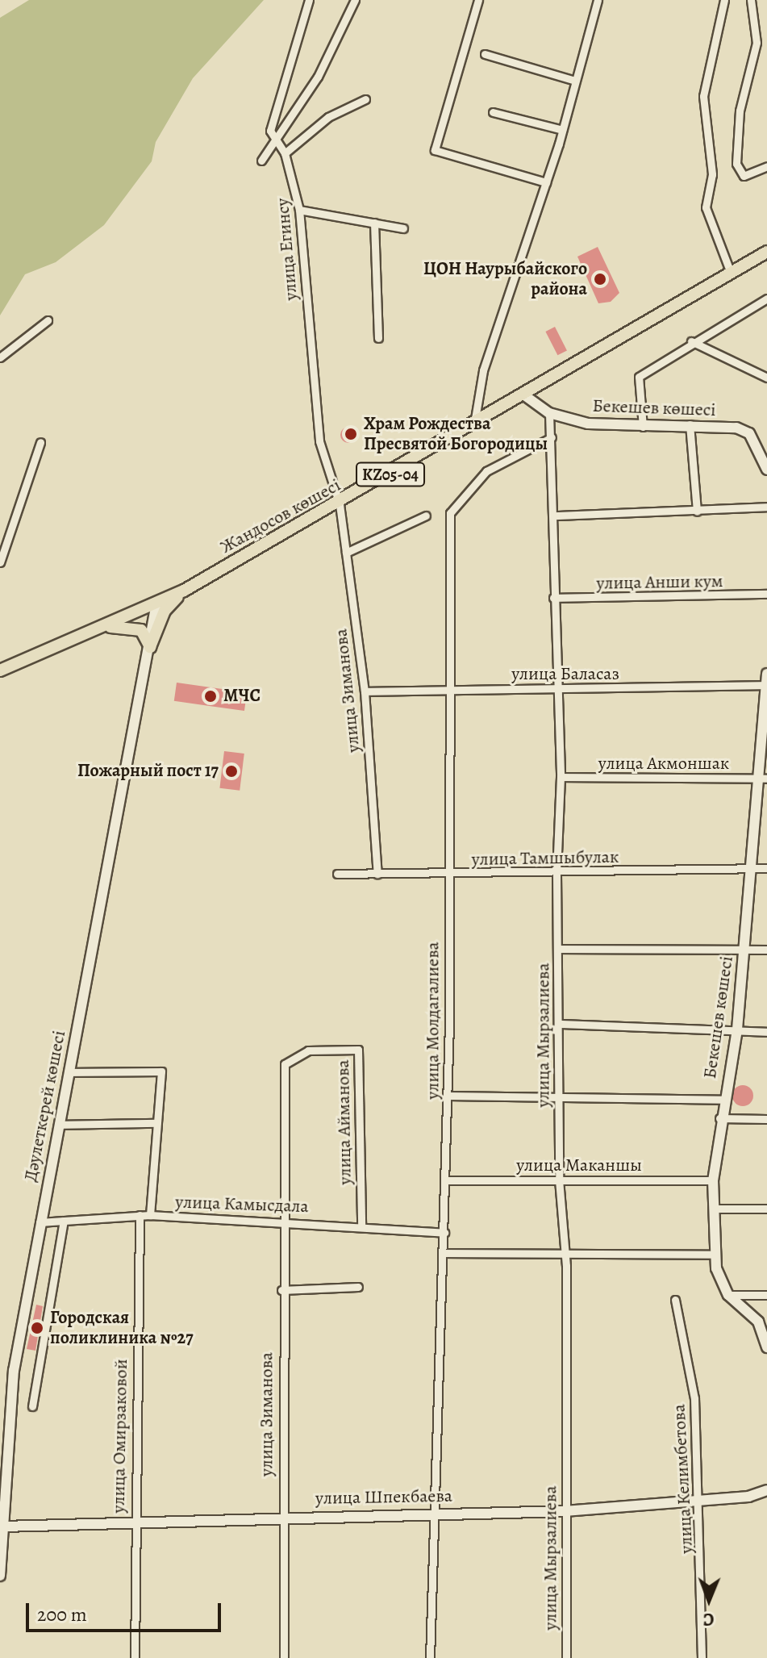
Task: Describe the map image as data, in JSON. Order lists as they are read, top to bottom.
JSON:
{
  "streets": {
    "main road": [
      "Бекешев көшесі",
      "KZ05-04",
      "Жандосов көшесі",
      "Дәулеткерей көшесі",
      "улица Шпекбаева"
    ],
    "street": [
      "улица Егинсу",
      "улица Анши кум",
      "улица Баласаз",
      "улица Зиманова",
      "улица Акмоншак",
      "улица Тамшыбулак",
      "улица Молдагалиева",
      "улица Мырзалиева",
      "улица Айманова",
      "улица Маканшы",
      "улица Камысдала",
      "улица Омирзаковой",
      "улица Келимбетова"
    ]
  },
  "crossings": [
    ["улица Егинсу", "Жандосов көшесі"],
    ["улица Егинсу", "улица Зиманова"],
    ["Бекешев көшесі", "Жандосов көшесі"],
    ["Бекешев көшесі", "улица Баласаз"],
    ["Бекешев көшесі", "улица Акмоншак"],
    ["Бекешев көшесі", "улица Тамшыбулак"],
    ["Бекешев көшесі", "улица Мырзалиева"],
    ["Бекешев көшесі", "улица Маканшы"],
    ["Жандосов көшесі", "улица Зиманова"],
    ["Жандосов көшесі", "Дәулеткерей көшесі"],
    ["улица Анши кум", "улица Мырзалиева"],
    ["улица Баласаз", "улица Зиманова"],
    ["улица Баласаз", "улица Молдагалиева"],
    ["улица Баласаз", "улица Мырзалиева"],
    ["улица Зиманова", "улица Тамшыбулак"],
    ["улица Зиманова", "улица Айманова"],
    ["улица Зиманова", "улица Камысдала"],
    ["улица Зиманова", "улица Шпекбаева"],
    ["улица Акмоншак", "улица Мырзалиева"],
    ["улица Тамшыбулак", "улица Молдагалиева"],
    ["улица Тамшыбулак", "улица Мырзалиева"],
    ["улица Молдагалиева", "улица Мырзалиева"],
    ["улица Молдагалиева", "улица Маканшы"],
    ["улица Молдагалиева", "улица Камысдала"],
    ["улица Молдагалиева", "улица Шпекбаева"],
    ["улица Мырзалиева", "улица Маканшы"],
    ["улица Мырзалиева", "улица Шпекбаева"],
    ["Дәулеткерей көшесі", "улица Камысдала"],
    ["Дәулеткерей көшесі", "улица Шпекбаева"],
    ["улица Айманова", "улица Камысдала"],
    ["улица Камысдала", "улица Омирзаковой"],
    ["улица Омирзаковой", "улица Шпекбаева"],
    ["улица Келимбетова", "улица Шпекбаева"]
  ],
  "places": [
    "ЦОН Наурыбайского района",
    "Храм Рождества Пресвятой Богородицы",
    "МЧС",
    "Пожарный пост 17",
    "Городская поликлиника №27"
  ],
  "scale_bar": "200 m",
  "north": "bottom"
}
